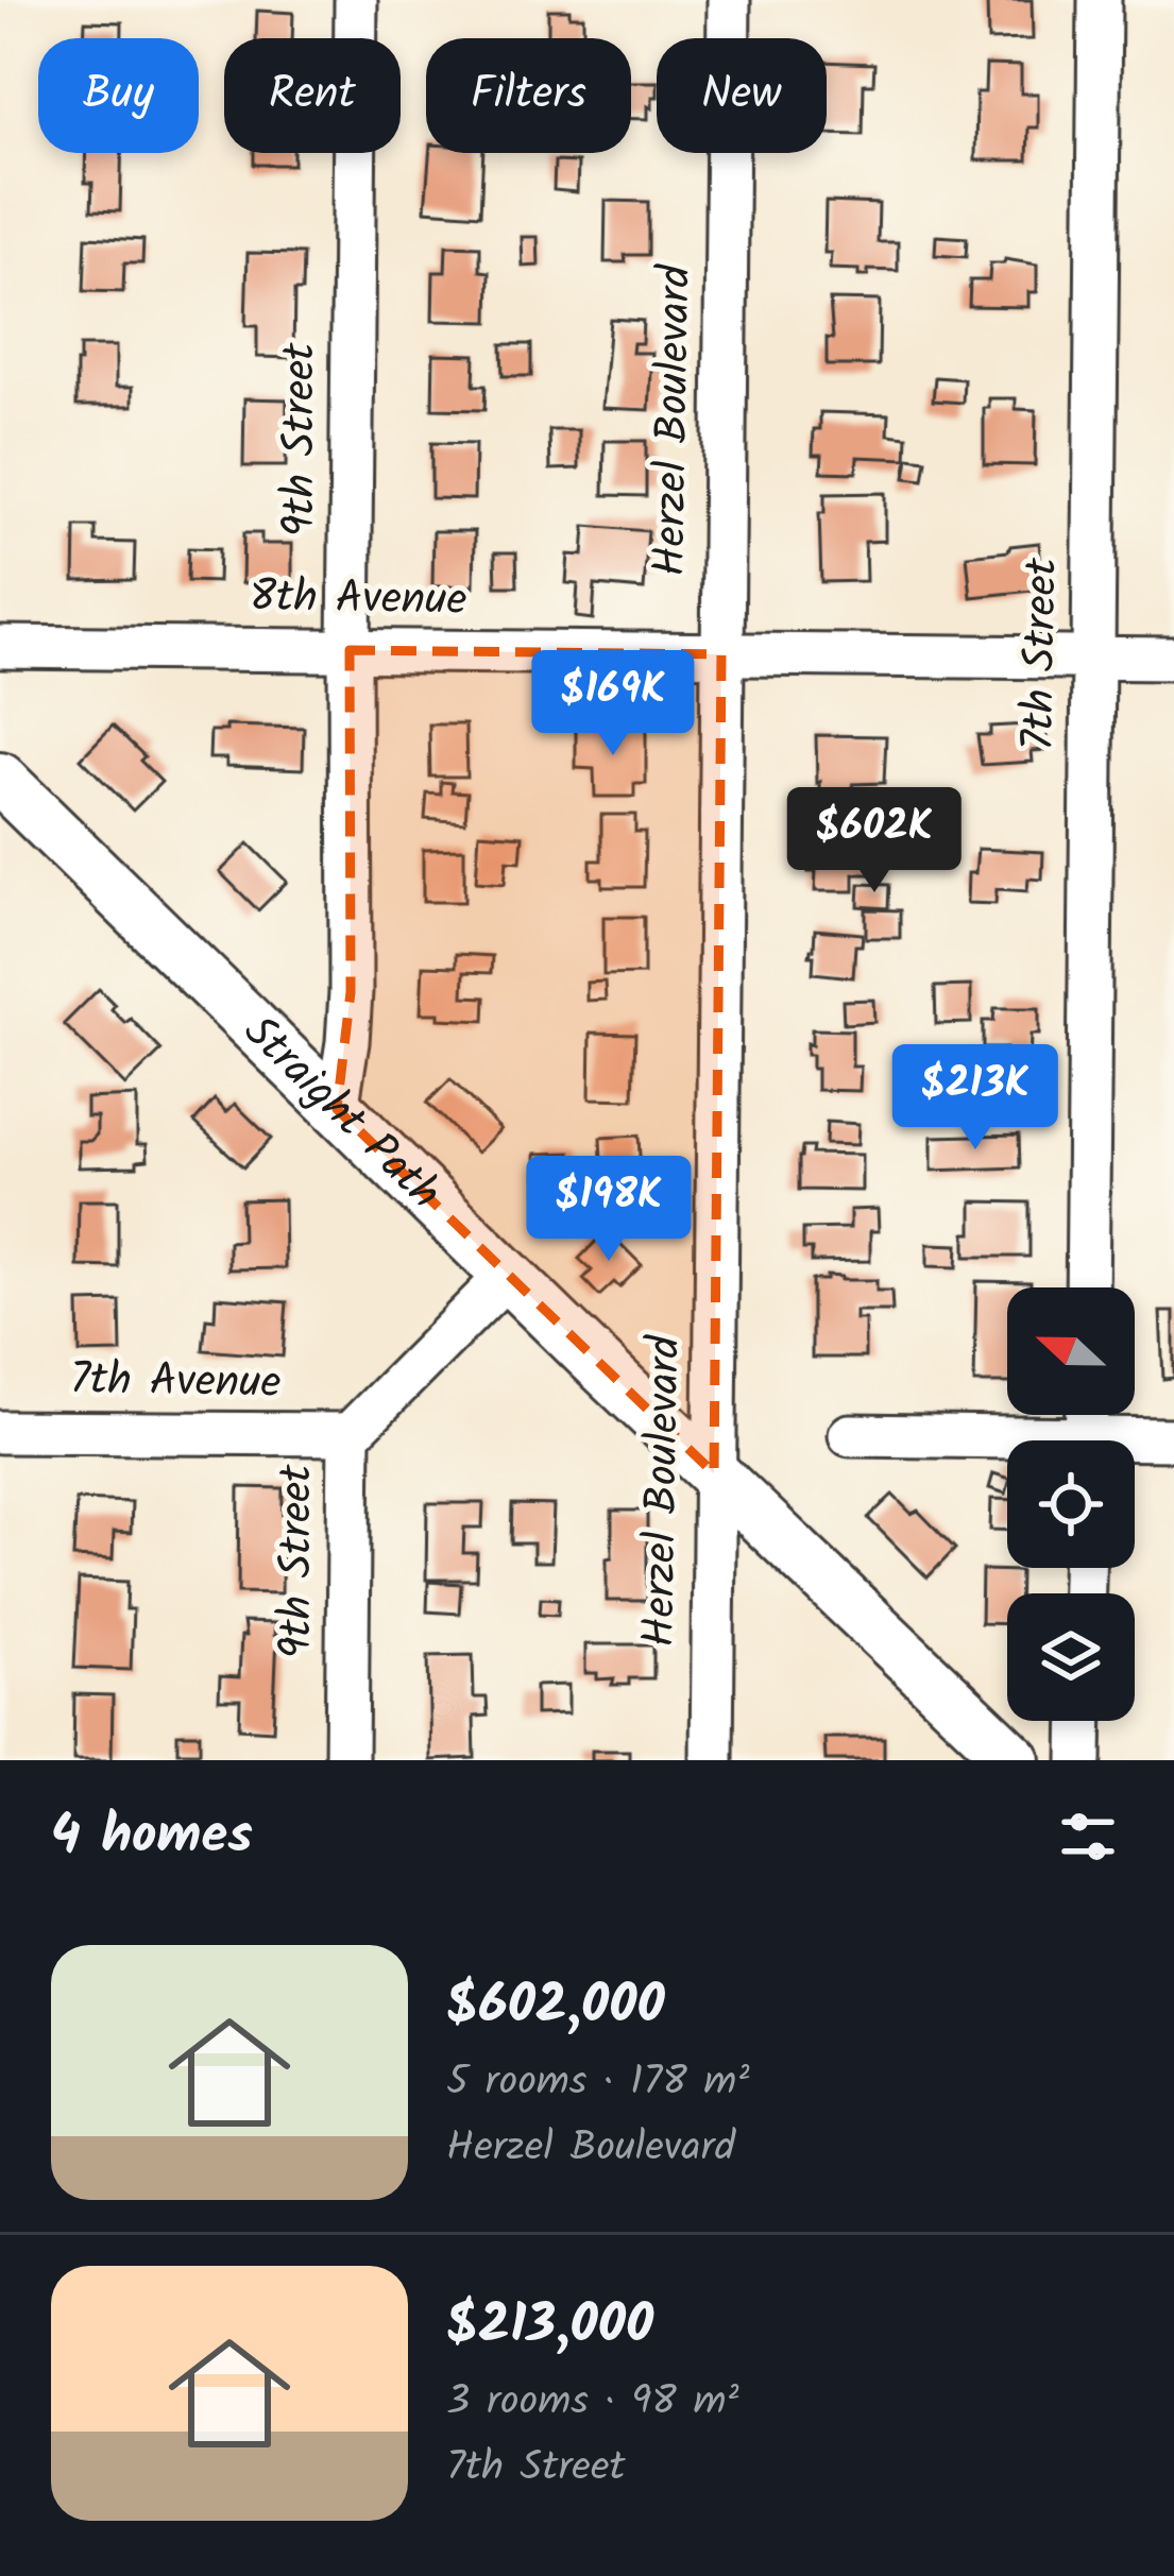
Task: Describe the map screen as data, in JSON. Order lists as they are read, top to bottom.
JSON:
{
  "streets": {
    "main road": ["Straight Path"],
    "street": [
      "Herzel Boulevard",
      "9th Street",
      "8th Avenue",
      "7th Street",
      "7th Avenue"
    ]
  },
  "crossings": [
    ["Herzel Boulevard", "8th Avenue"],
    ["Herzel Boulevard", "Straight Path"],
    ["9th Street", "8th Avenue"],
    ["9th Street", "Straight Path"],
    ["9th Street", "7th Avenue"],
    ["8th Avenue", "7th Street"]
  ],
  "north": "left",
  "page": {
    "chip": [
      "Buy",
      "Rent",
      "Filters",
      "New"
    ],
    "price": [
      "$169K",
      "$602K",
      "$213K",
      "$198K"
    ],
    "heading": "4 homes",
    "list": [
      {
        "name": "$602,000",
        "note": "5 rooms · 178 m² · Herzel Boulevard"
      },
      {
        "name": "$213,000",
        "note": "3 rooms · 98 m² · 7th Street"
      }
    ]
  }
}
